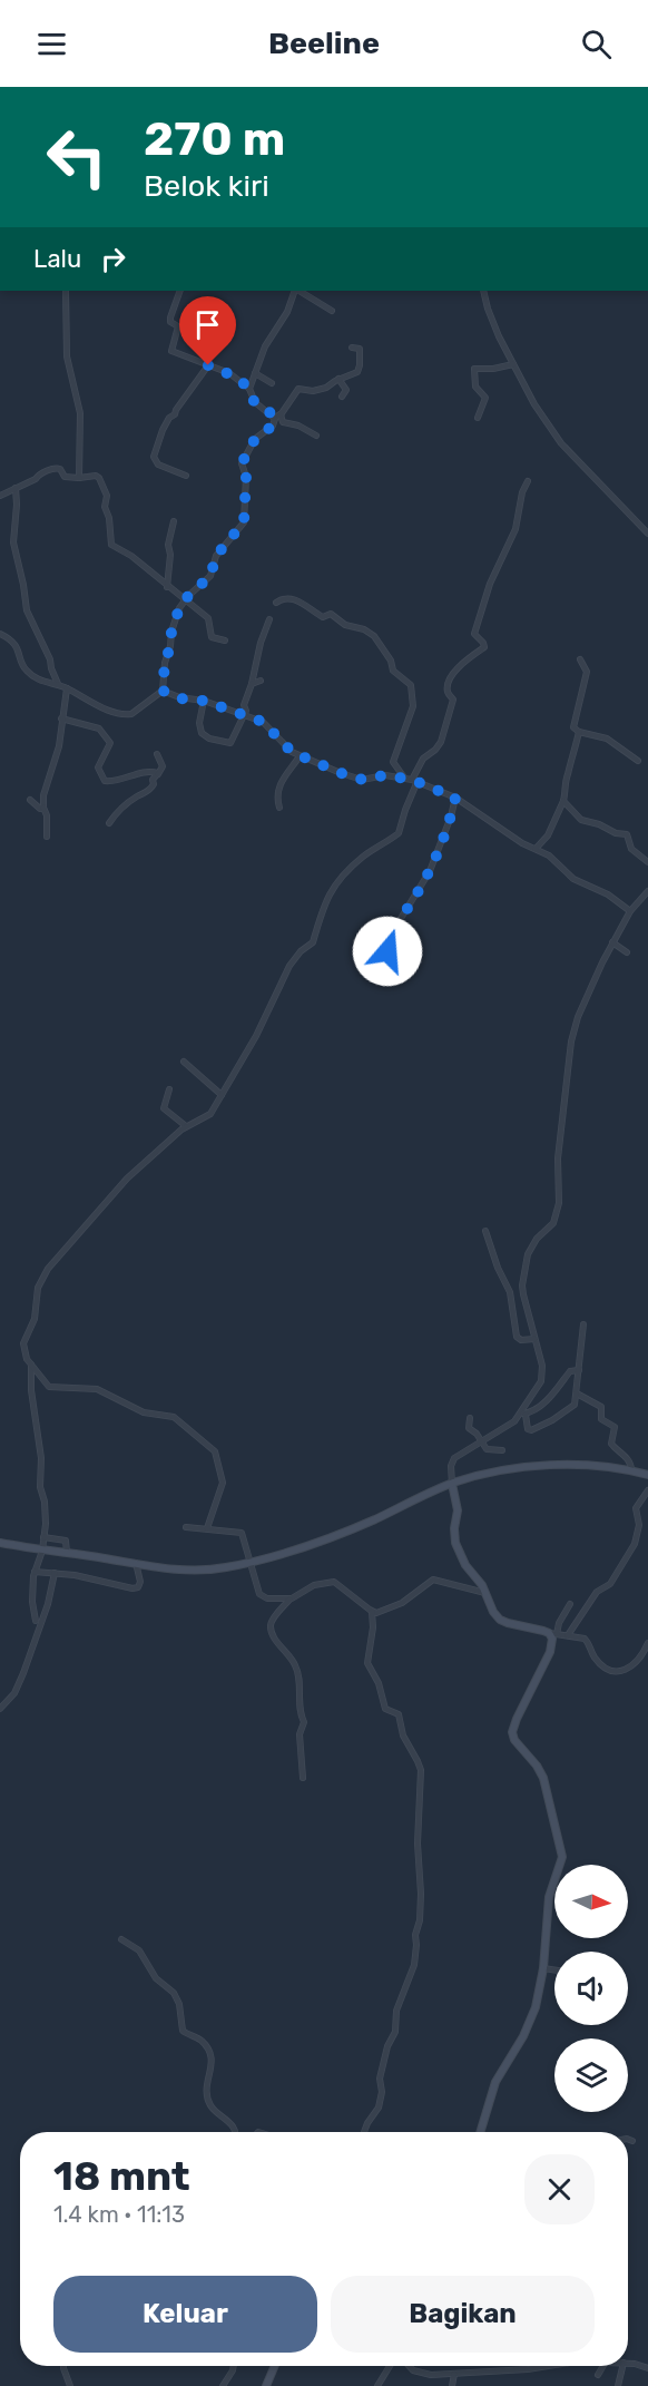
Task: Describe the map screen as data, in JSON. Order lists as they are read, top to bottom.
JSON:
{
  "north": "right",
  "page": {
    "header": "Beeline",
    "turn": ["270 m", "Belok kiri"],
    "then": "Lalu",
    "heading": ["18 mnt", "1.4 km · 11:13"],
    "buttons": ["Keluar", "Bagikan"]
  }
}
